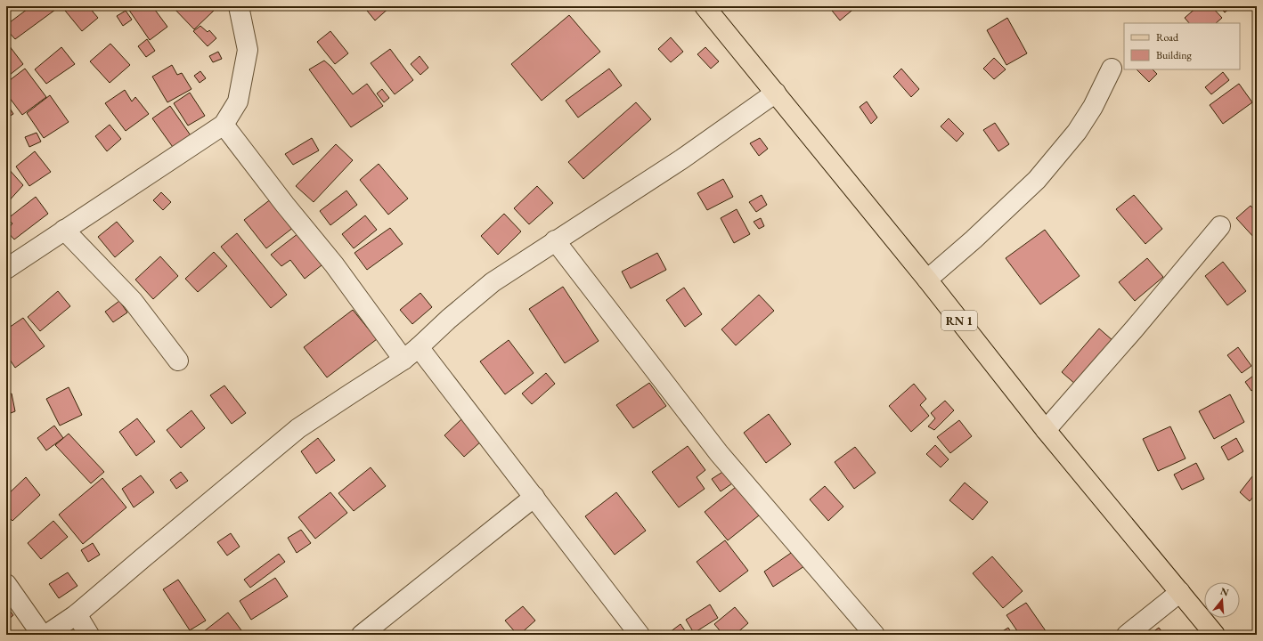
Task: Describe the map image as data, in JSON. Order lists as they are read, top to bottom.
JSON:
{
  "streets": {
    "main road": ["RN 1"]
  },
  "legend": ["Road", "Building"],
  "north": "top"
}
